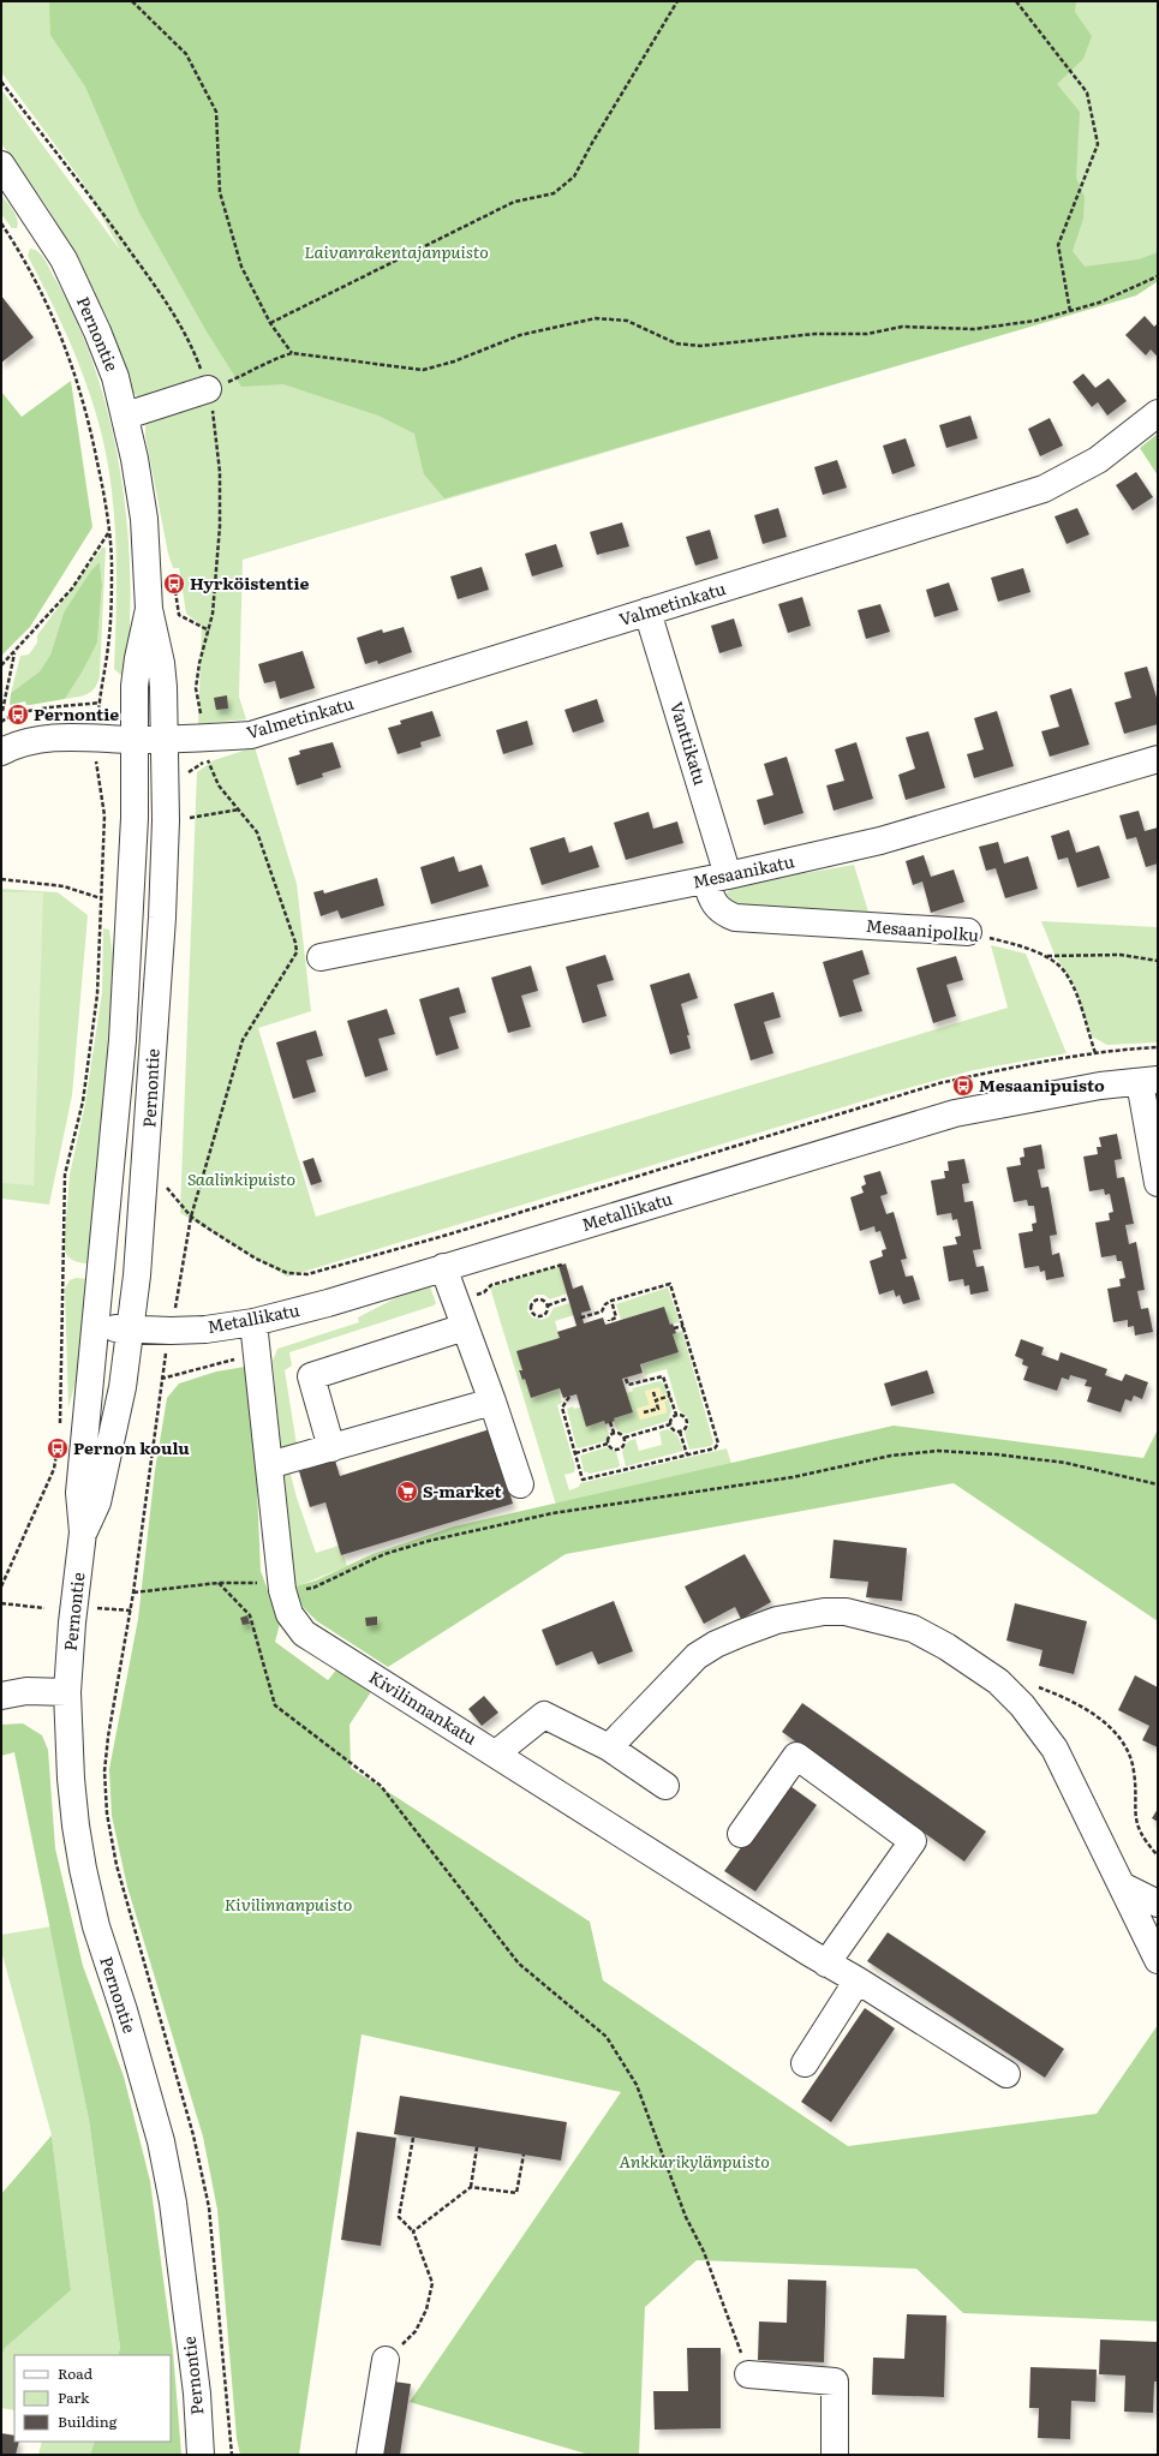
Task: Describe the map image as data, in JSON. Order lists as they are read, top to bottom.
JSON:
{
  "streets": {
    "street": [
      "Pernontie",
      "Valmetinkatu",
      "Vanttikatu",
      "Mesaanikatu",
      "Mesaanipolku",
      "Metallikatu",
      "Kivilinnankatu"
    ]
  },
  "crossings": [
    ["Pernontie", "Valmetinkatu"],
    ["Pernontie", "Metallikatu"],
    ["Valmetinkatu", "Vanttikatu"],
    ["Vanttikatu", "Mesaanikatu"],
    ["Vanttikatu", "Mesaanipolku"],
    ["Mesaanikatu", "Mesaanipolku"],
    ["Metallikatu", "Kivilinnankatu"]
  ],
  "parks": [
    "Laivanrakentajanpuisto",
    "Saalinkipuisto",
    "Kivilinnanpuisto",
    "Ankkurikylänpuisto"
  ],
  "places": {
    "bus stop": [
      "Hyrköistentie",
      "Pernontie",
      "Mesaanipuisto",
      "Pernon koulu"
    ],
    "supermarket": ["S-market"]
  },
  "legend": ["Road", "Park", "Building"]
}
